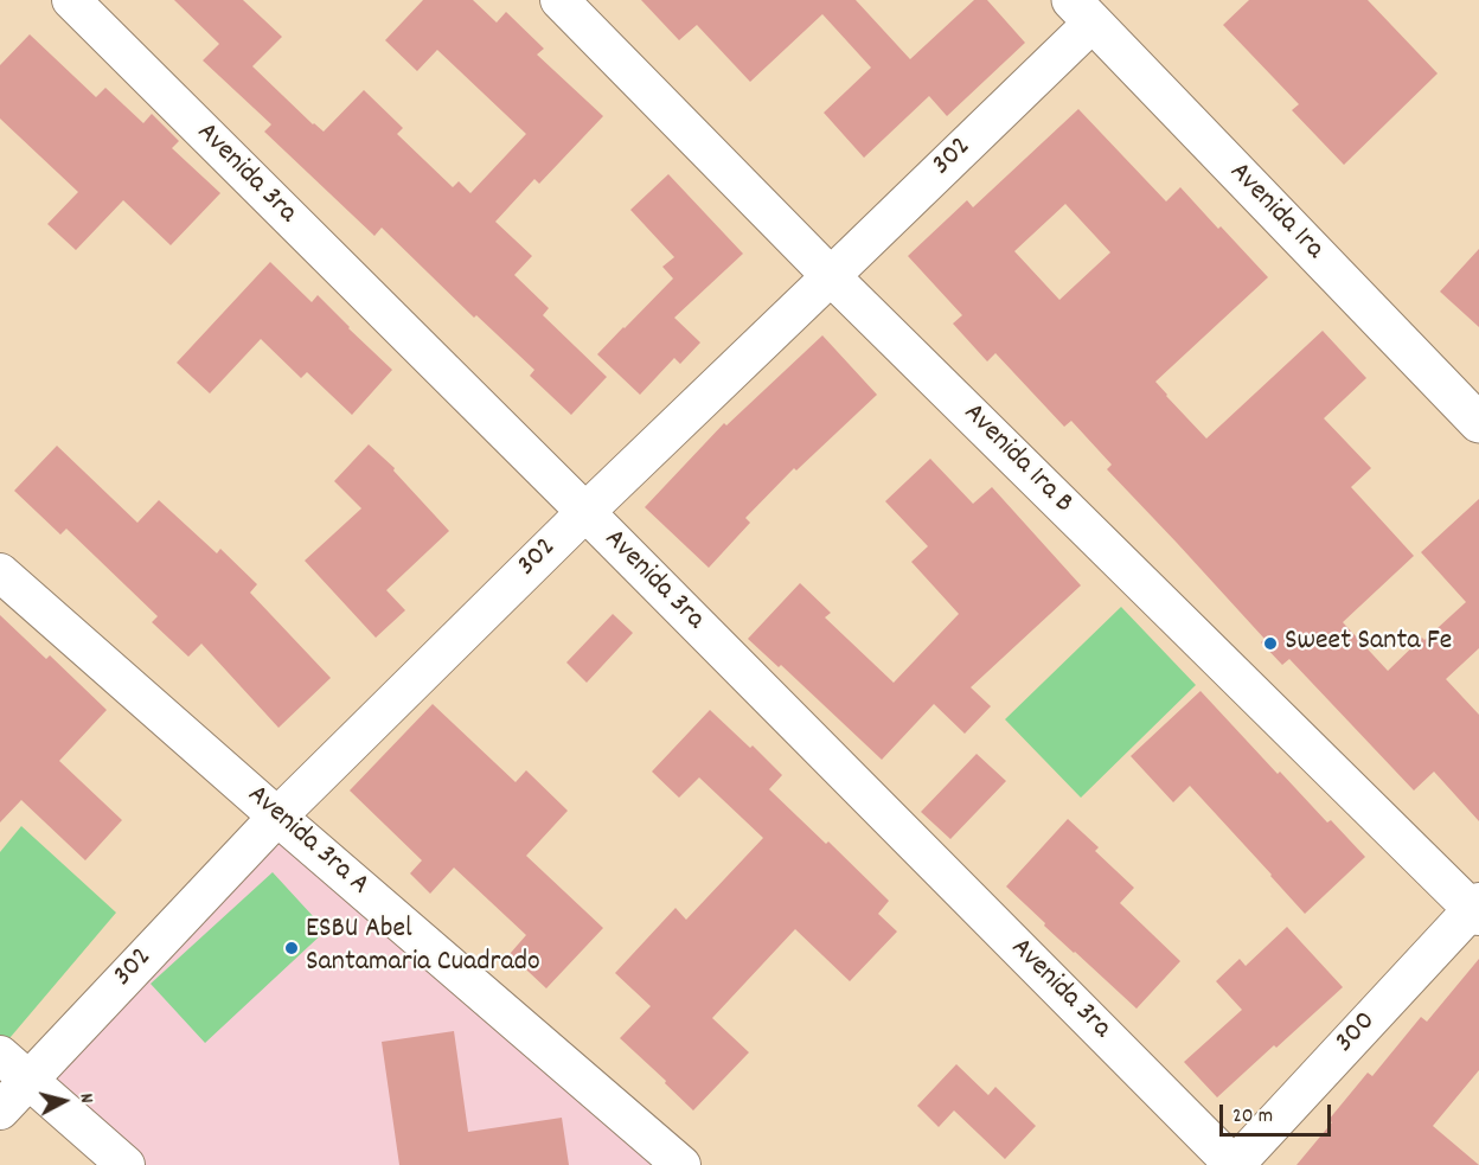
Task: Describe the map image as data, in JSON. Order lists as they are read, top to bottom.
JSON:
{
  "streets": {
    "street": [
      "302",
      "Avenida 3ra",
      "Avenida 1ra",
      "Avenida 1ra B",
      "Avenida 3ra A",
      "300"
    ]
  },
  "crossings": [
    ["302", "Avenida 3ra"],
    ["302", "Avenida 1ra"],
    ["302", "Avenida 1ra B"],
    ["302", "Avenida 3ra A"],
    ["Avenida 3ra", "300"],
    ["Avenida 1ra B", "300"]
  ],
  "places": ["Sweet Santa Fe", "ESBU Abel Santamaria Cuadrado"],
  "scale_bar": "20 m",
  "north": "right"
}
